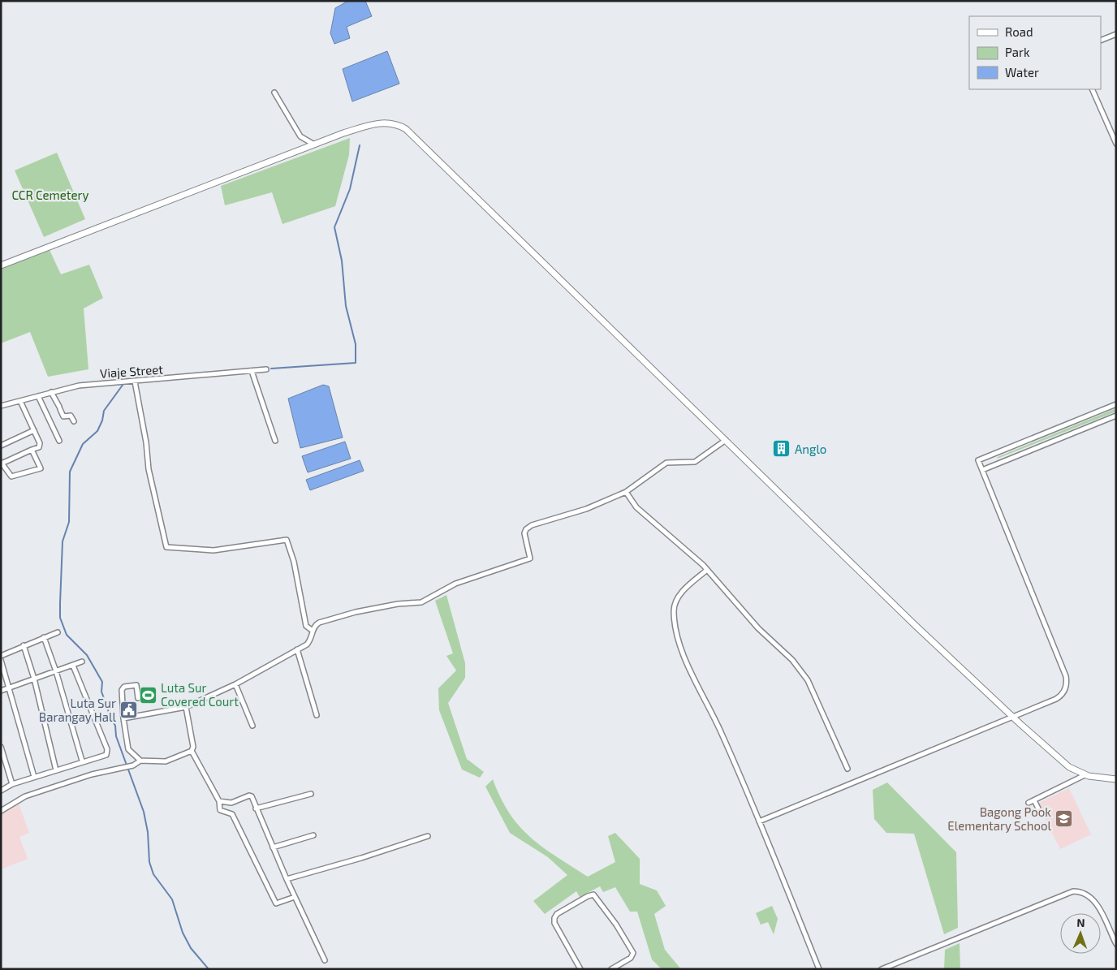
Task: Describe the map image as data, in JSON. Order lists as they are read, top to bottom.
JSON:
{
  "streets": {
    "street": ["Viaje Street"]
  },
  "parks": ["CCR Cemetery"],
  "places": {
    "building": ["Anglo"],
    "sports": ["Luta Sur Covered Court"],
    "public building": ["Luta Sur Barangay Hall"],
    "school or university": ["Bagong Pook Elementary School"]
  },
  "legend": ["Road", "Park", "Water"],
  "north": "top"
}
